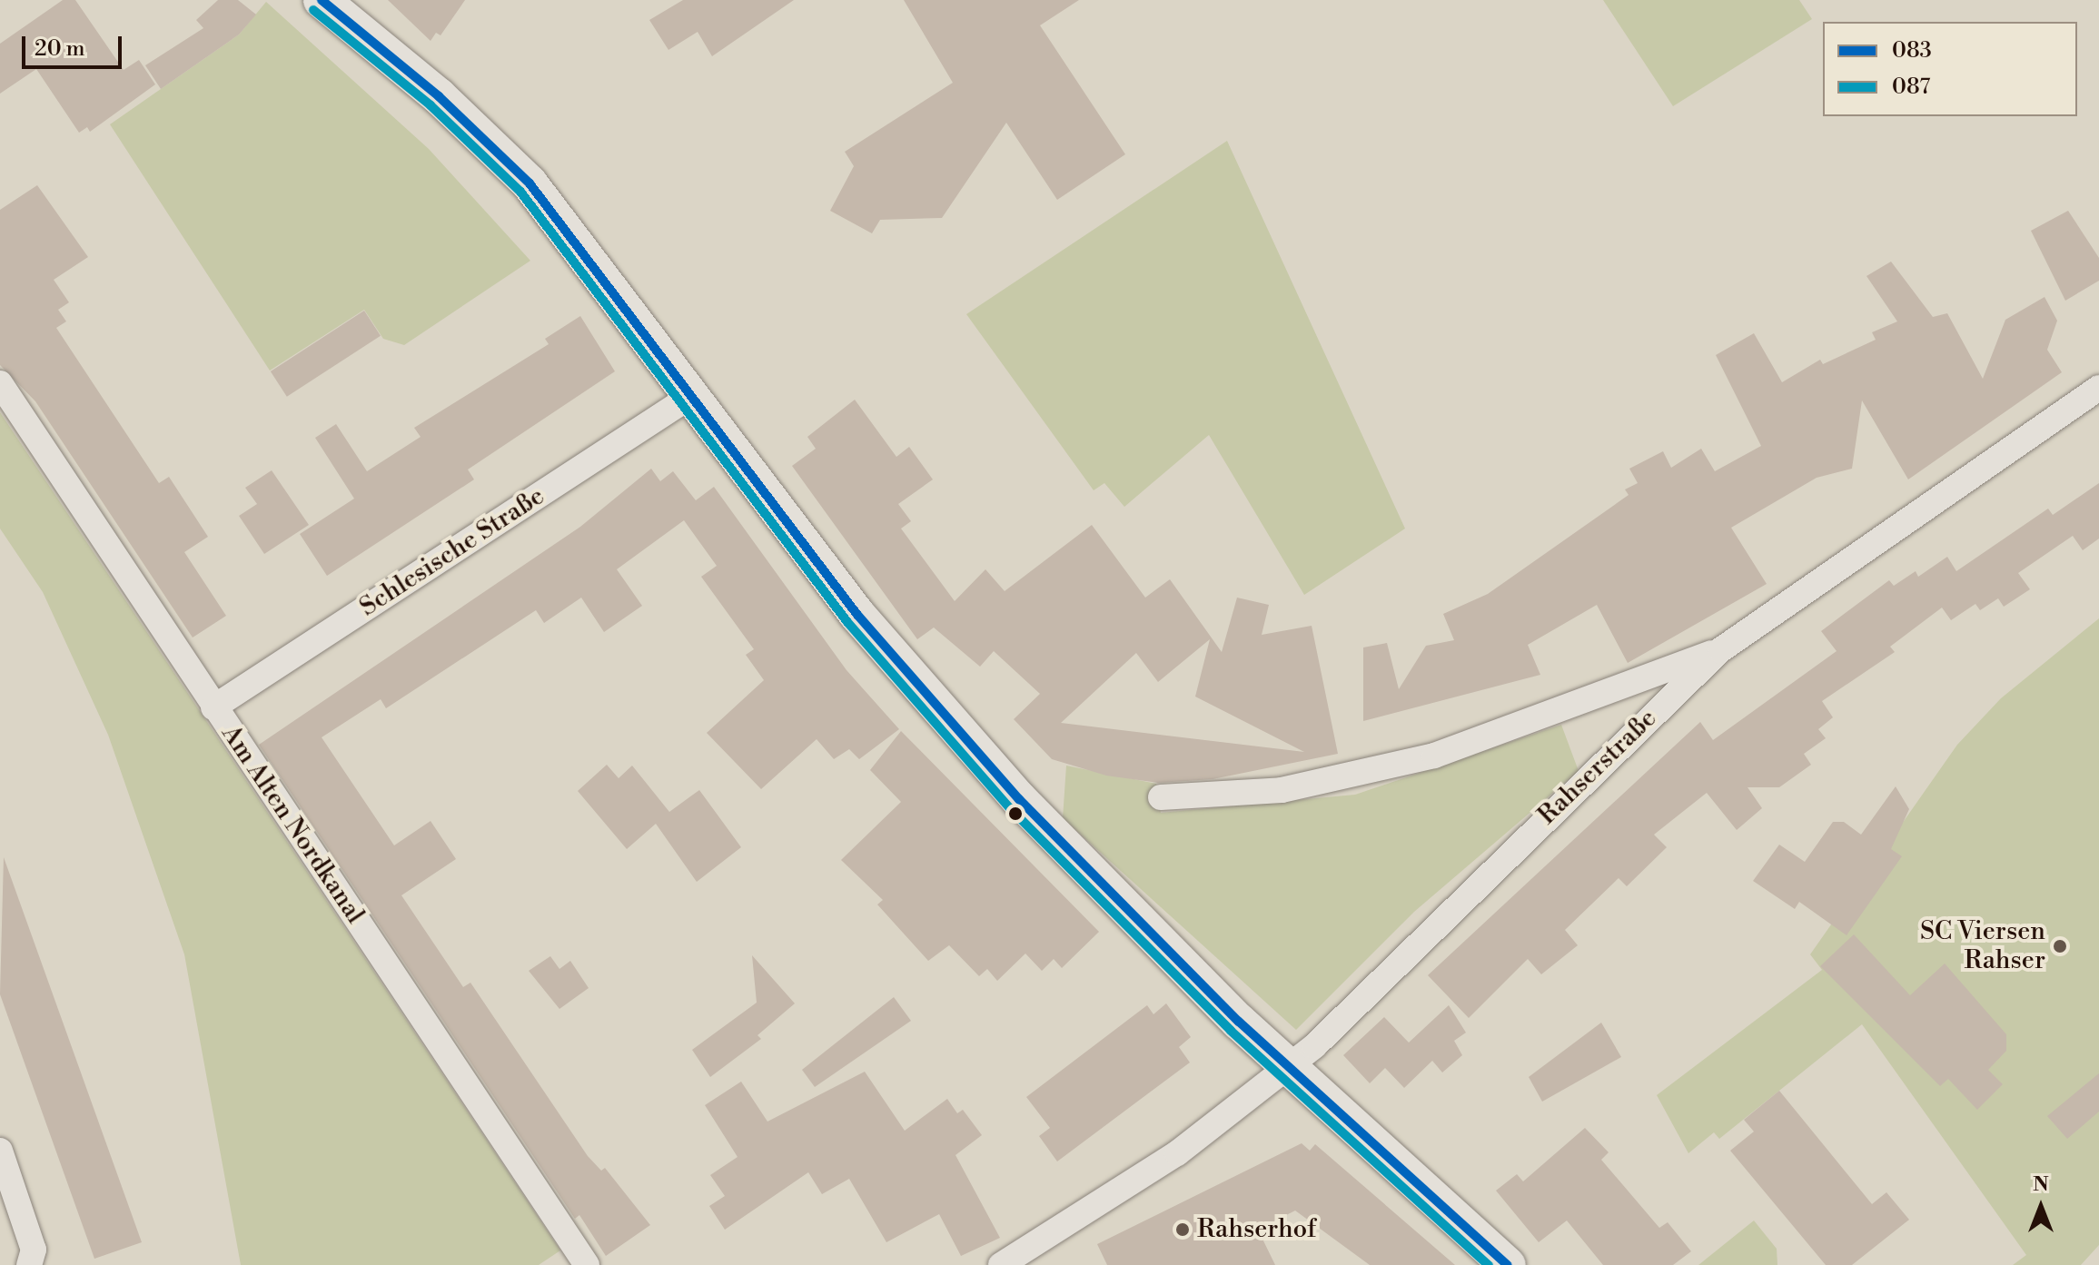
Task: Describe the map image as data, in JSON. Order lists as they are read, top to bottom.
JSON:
{
  "streets": {
    "street": ["Schlesische Straße", "Rahserstraße", "Am Alten Nordkanal"]
  },
  "crossings": [
    ["Schlesische Straße", "Am Alten Nordkanal"]
  ],
  "places": ["SC Viersen Rahser", "Rahserhof"],
  "lines": ["transit line 083", "transit line 087"],
  "legend": ["083", "087"],
  "scale_bar": "20 m",
  "north": "top"
}
